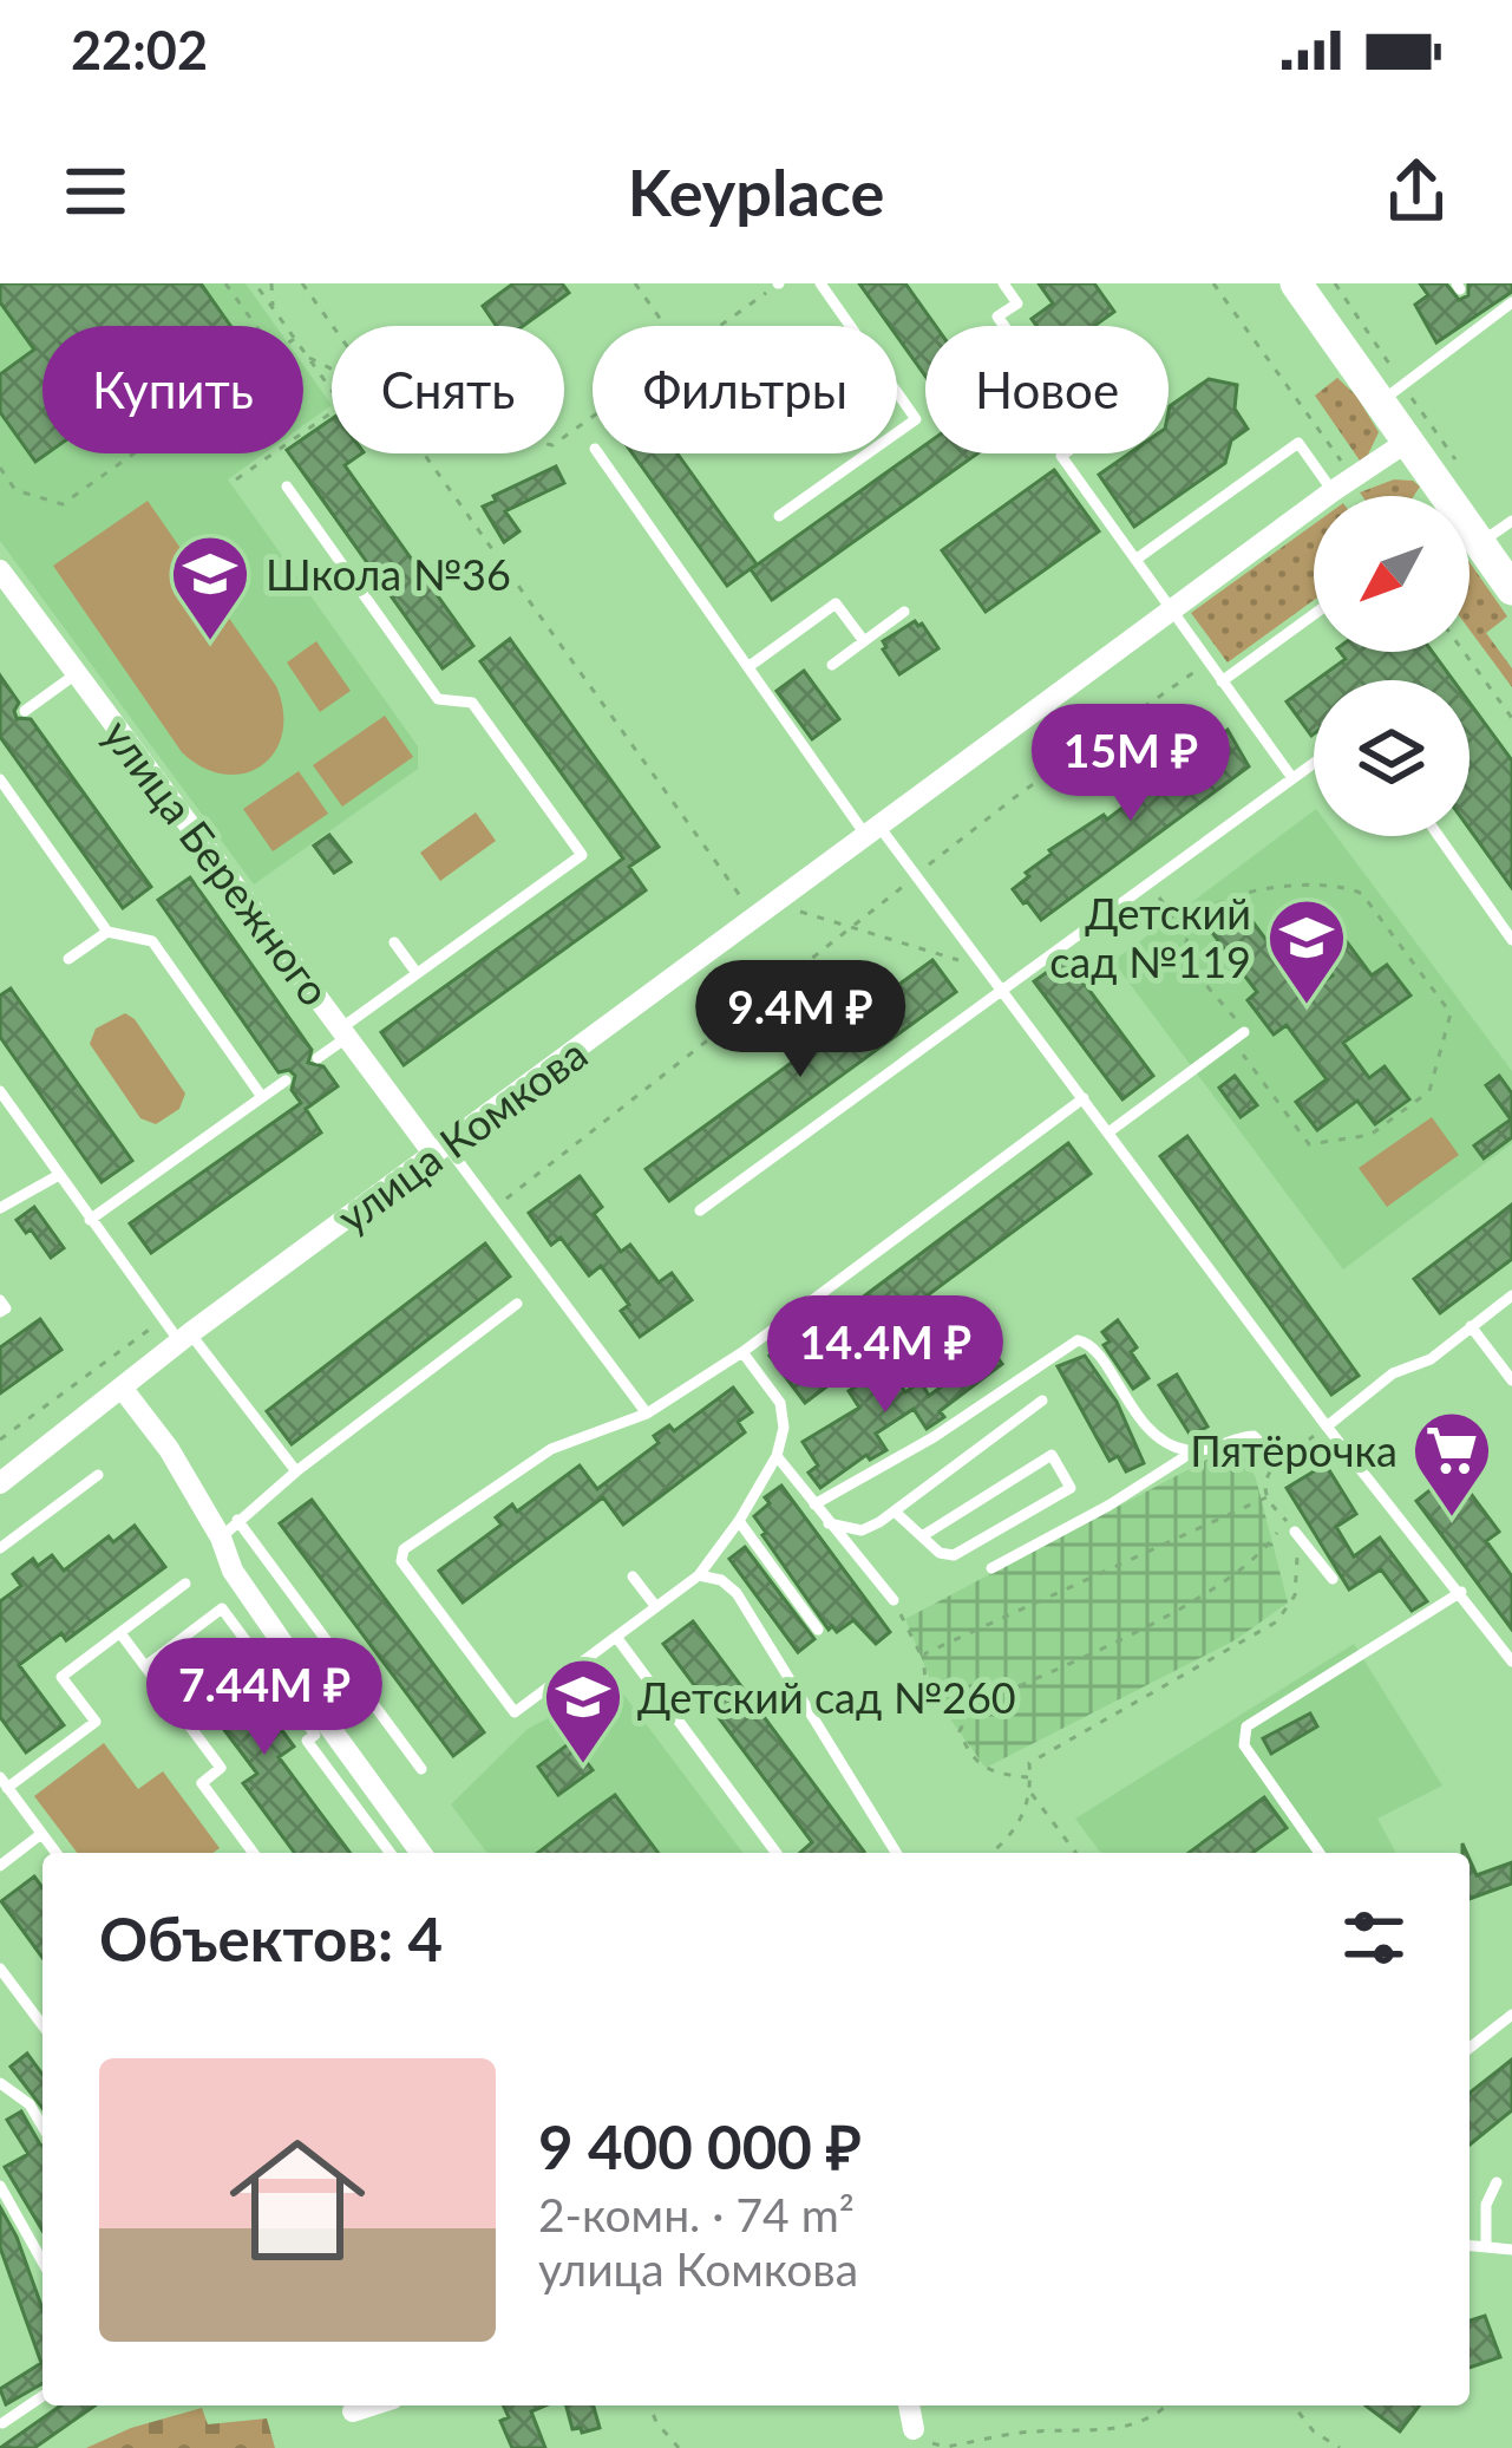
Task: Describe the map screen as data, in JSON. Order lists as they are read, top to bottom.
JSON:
{
  "streets": {
    "street": ["улица Бережного", "улица Комкова"]
  },
  "crossings": [
    ["улица Бережного", "улица Комкова"]
  ],
  "places": {
    "school or university": ["Школа №36", "Детский сад №119", "Детский сад №260"],
    "supermarket": ["Пятёрочка"]
  },
  "north": "bottom left",
  "page": {
    "status": "22:02",
    "header": "Keyplace",
    "chip": [
      "Купить",
      "Снять",
      "Фильтры",
      "Новое"
    ],
    "price": [
      "15M ₽",
      "9.4M ₽",
      "14.4M ₽",
      "7.44M ₽"
    ],
    "heading": "Объектов: 4",
    "list": [
      {
        "name": "9 400 000 ₽",
        "note": "2-комн. · 74 m² · улица Комкова"
      }
    ]
  }
}
